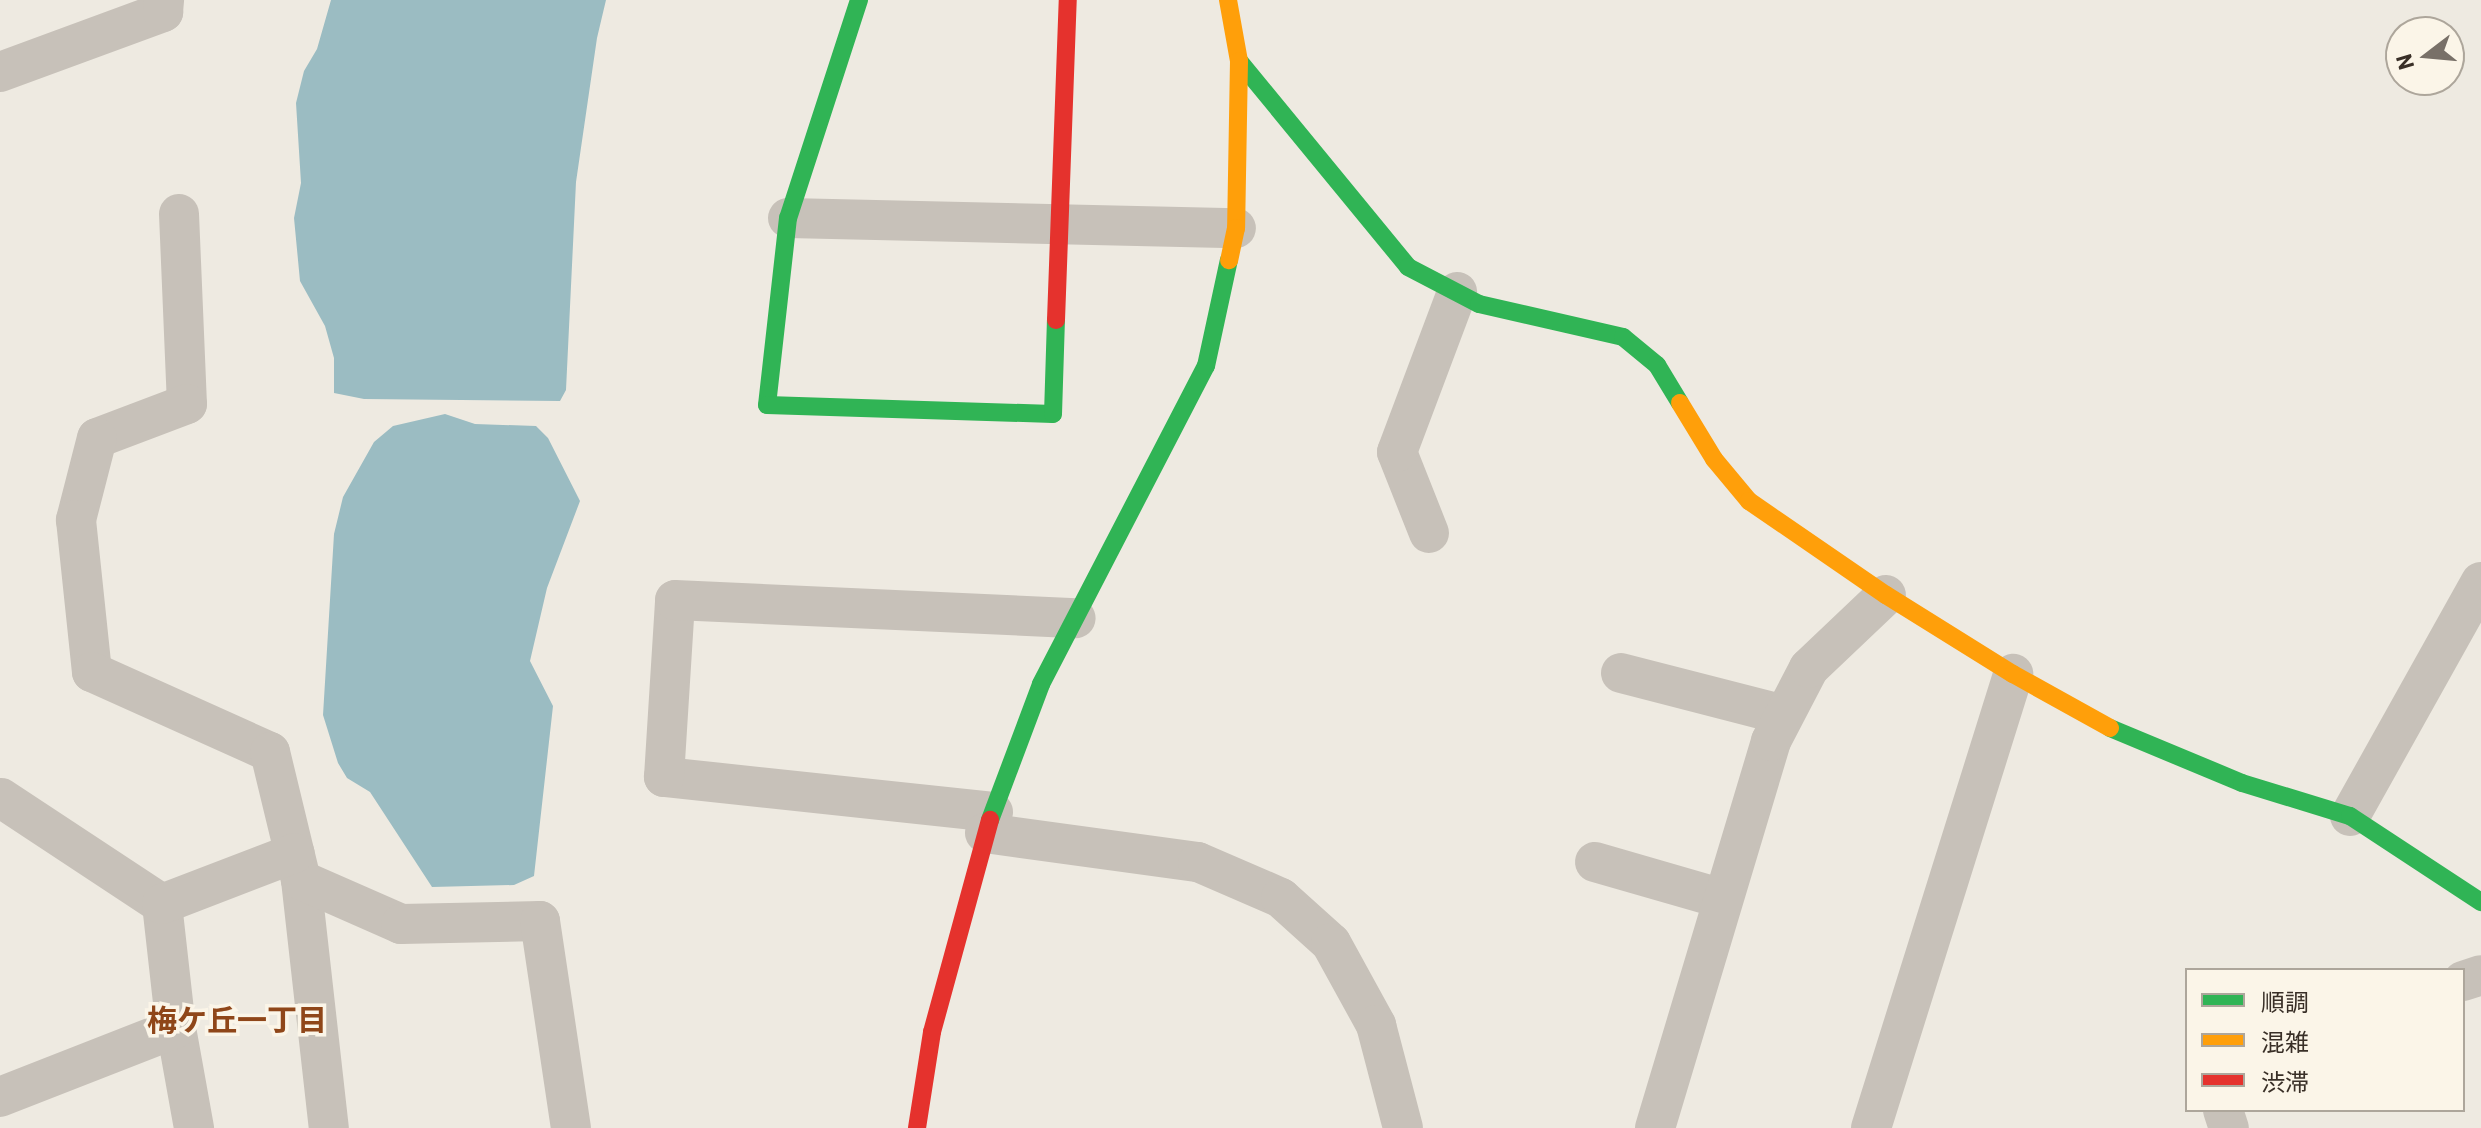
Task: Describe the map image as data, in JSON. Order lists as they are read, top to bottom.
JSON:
{
  "districts": ["梅ケ丘一丁目"],
  "legend": ["順調", "混雑", "渋滞"],
  "north": "left"
}
